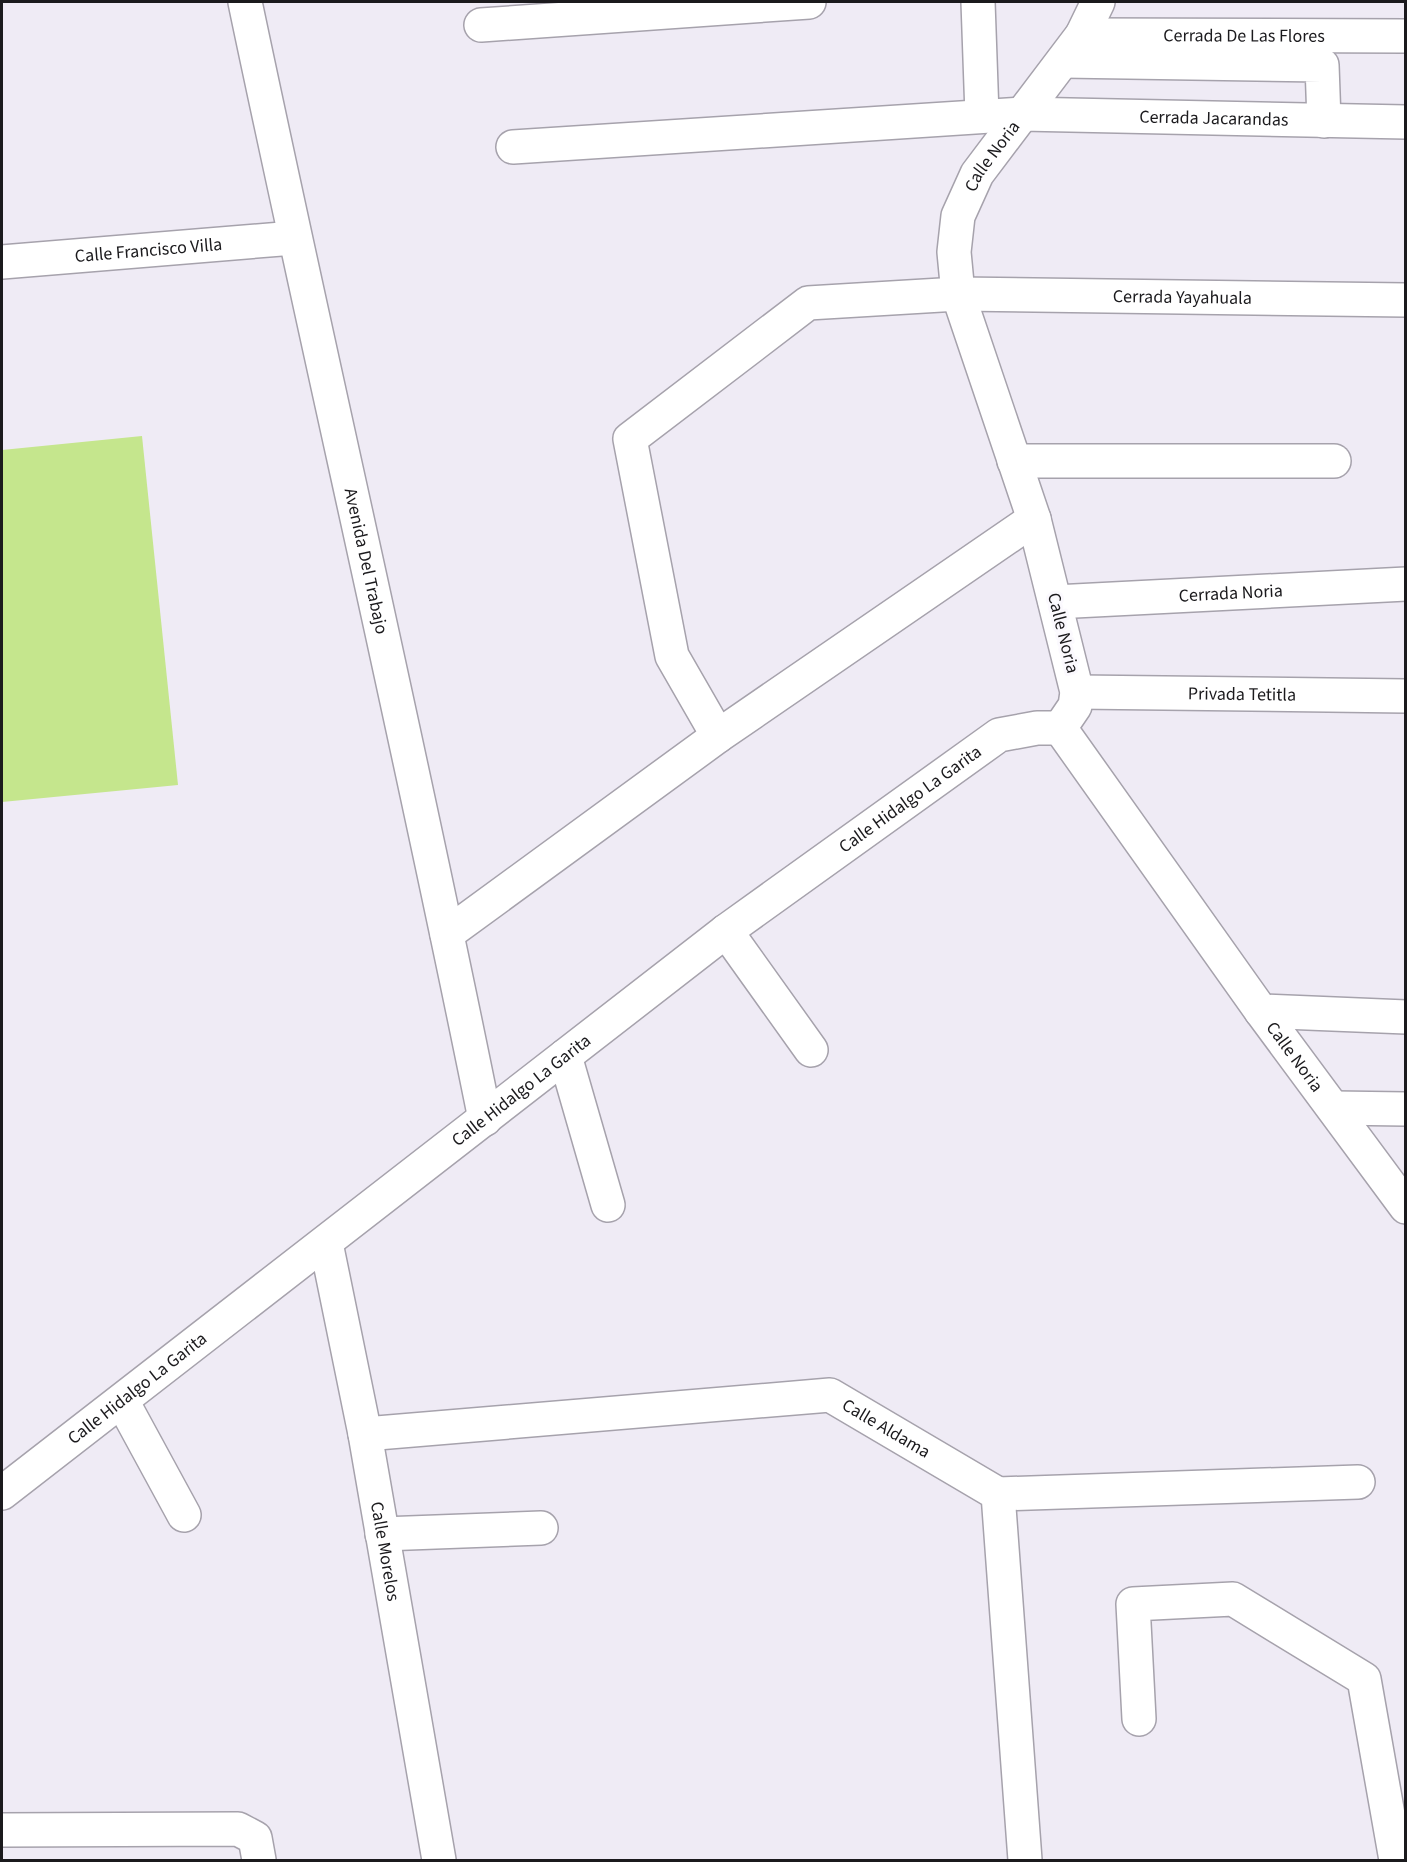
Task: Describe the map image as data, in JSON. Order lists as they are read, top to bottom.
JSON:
{
  "streets": {
    "street": [
      "Cerrada De Las Flores",
      "Cerrada Jacarandas",
      "Calle Noria",
      "Calle Francisco Villa",
      "Cerrada Yayahuala",
      "Avenida Del Trabajo",
      "Cerrada Noria",
      "Privada Tetitla",
      "Calle Hidalgo La Garita",
      "Calle Aldama",
      "Calle Morelos"
    ]
  },
  "crossings": [
    ["Cerrada De Las Flores", "Calle Noria"],
    ["Cerrada Jacarandas", "Calle Noria"],
    ["Calle Noria", "Cerrada Yayahuala"],
    ["Calle Noria", "Cerrada Noria"],
    ["Calle Noria", "Privada Tetitla"],
    ["Calle Noria", "Calle Hidalgo La Garita"],
    ["Calle Francisco Villa", "Avenida Del Trabajo"],
    ["Avenida Del Trabajo", "Calle Hidalgo La Garita"],
    ["Calle Hidalgo La Garita", "Calle Morelos"],
    ["Calle Aldama", "Calle Morelos"]
  ]
}
